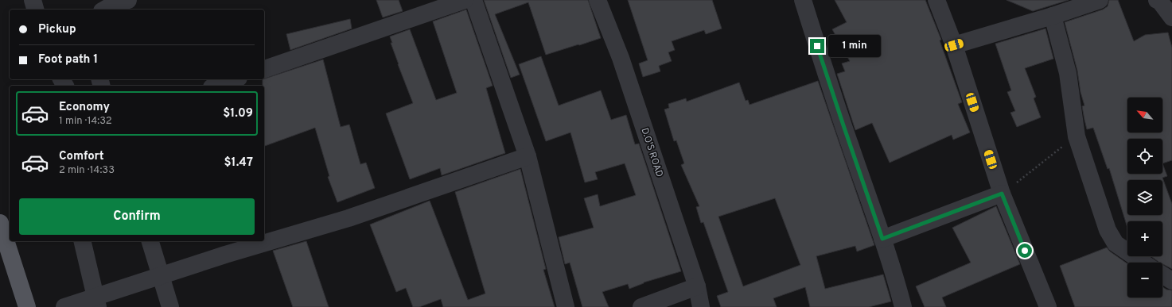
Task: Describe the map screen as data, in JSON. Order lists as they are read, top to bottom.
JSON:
{
  "streets": {
    "street": ["D.O'S ROAD"]
  },
  "north": "top left",
  "page": {
    "banner": ["Pickup", "Foot path 1"],
    "bubble": "1 min",
    "list": [
      {
        "name": "Economy",
        "note": "1 min · 14:32",
        "value": "$1.09"
      },
      {
        "name": "Comfort",
        "note": "2 min · 14:33",
        "value": "$1.47"
      }
    ],
    "map_buttons": ["+", "−"],
    "buttons": "Confirm"
  }
}
